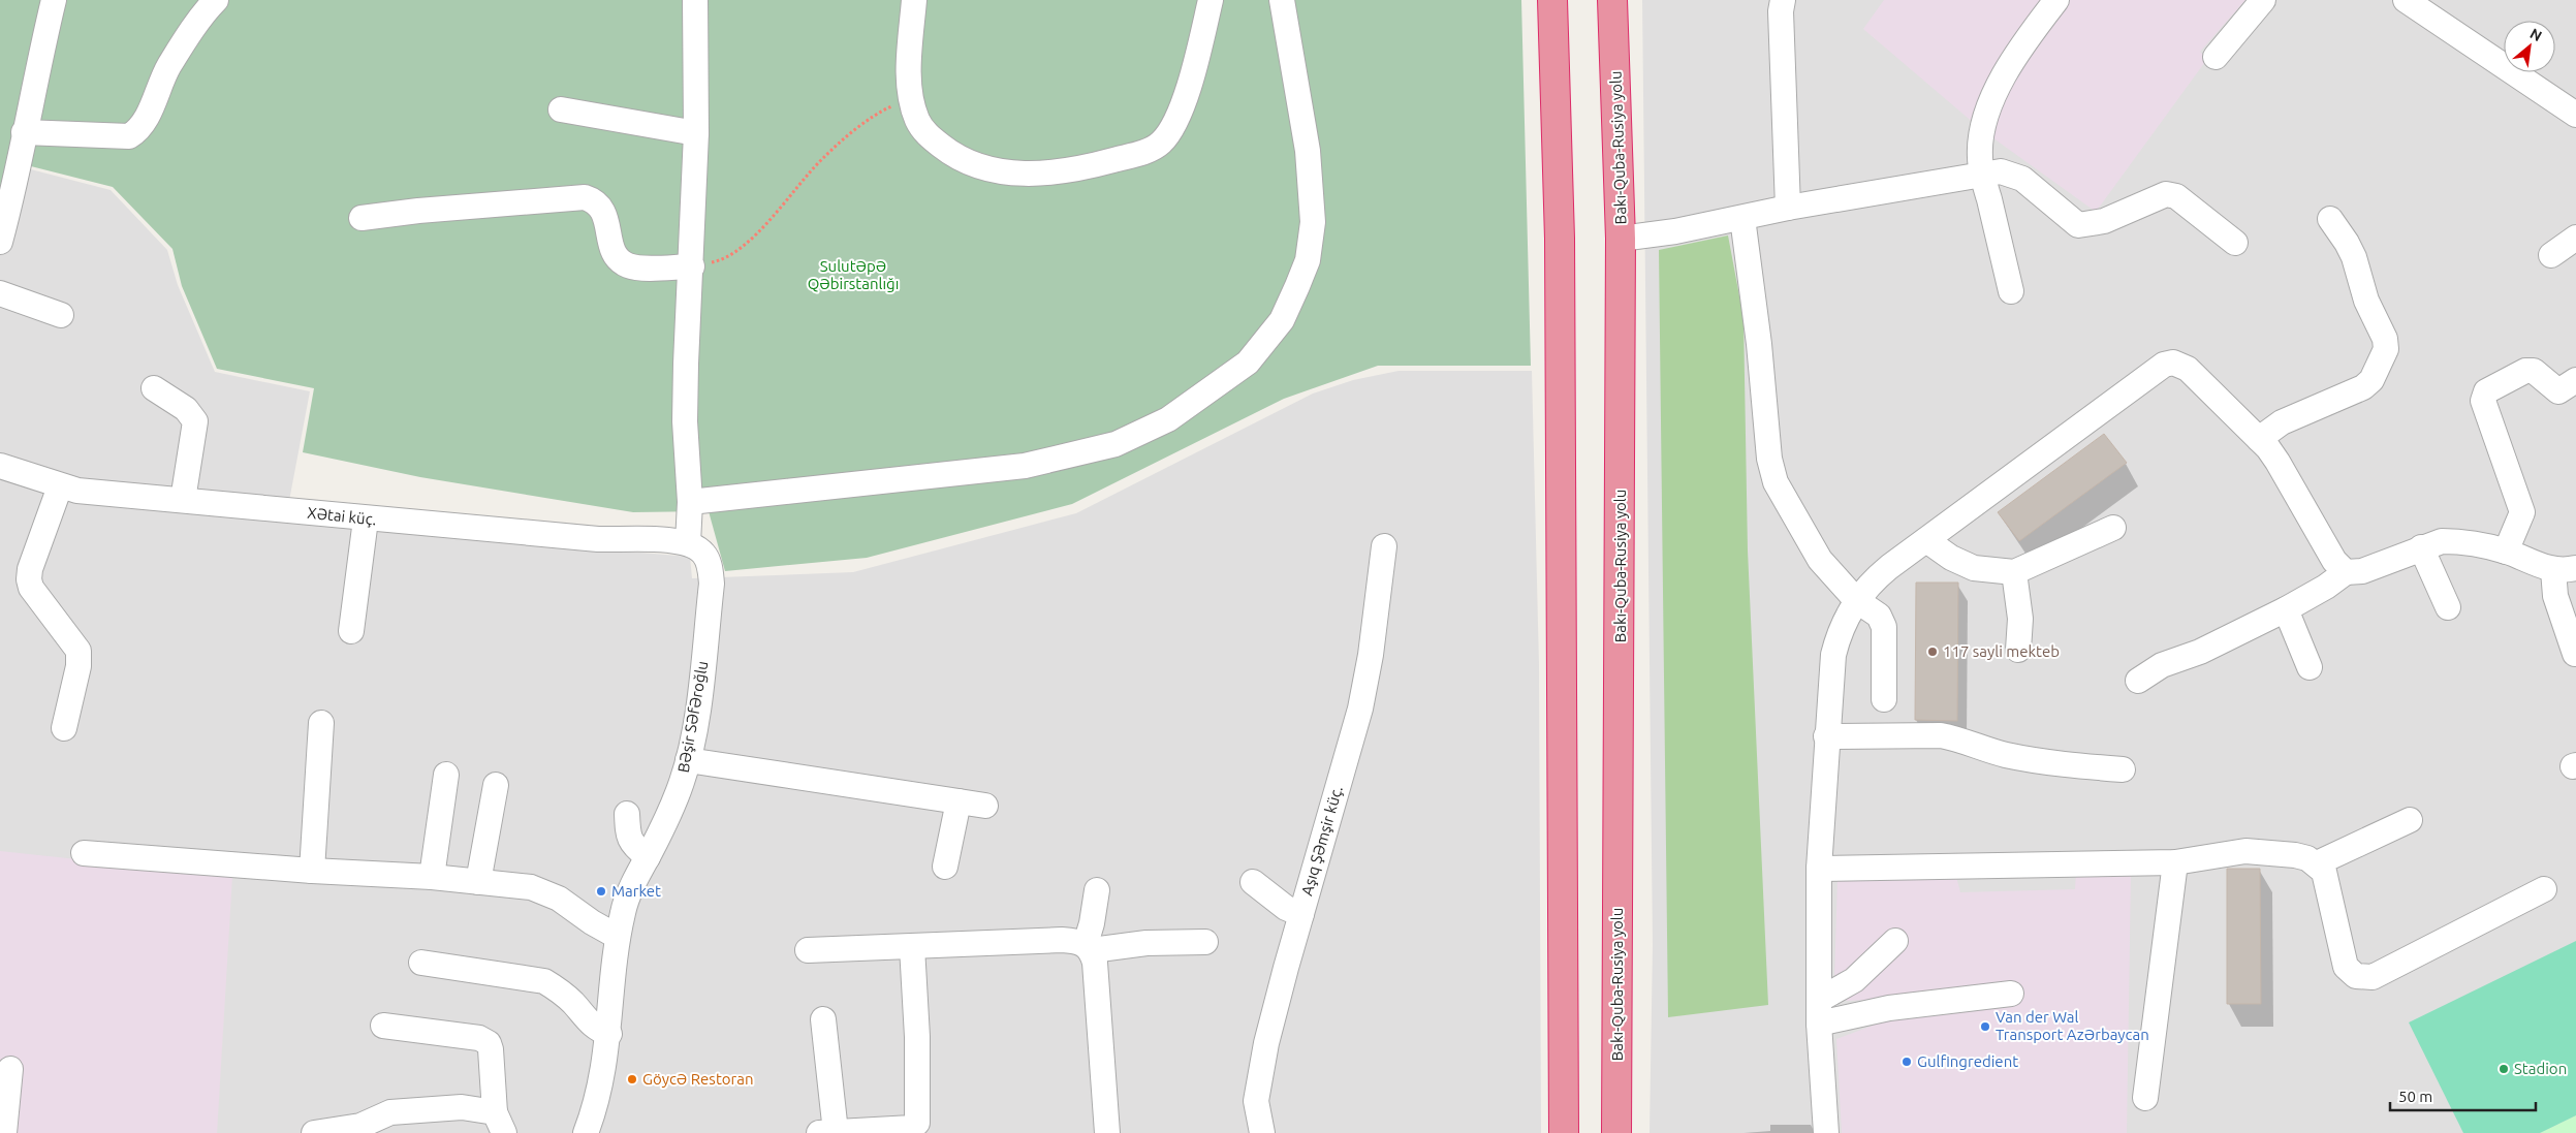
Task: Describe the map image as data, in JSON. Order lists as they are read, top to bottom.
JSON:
{
  "streets": {
    "highway": ["Bakı-Quba-Rusiya yolu"],
    "street": ["Xətai küç.", "Bəşir Səfəroğlu", "Aşıq Şəmşir küç."]
  },
  "crossings": [
    ["Xətai küç.", "Bəşir Səfəroğlu"]
  ],
  "parks": ["Sulutəpə Qəbirstanlığı"],
  "places": [
    "117 sayli mekteb",
    "Market",
    "Van der Wal Transport Azərbaycan",
    "Gulfingredient",
    "Stadion",
    "Göycə Restoran"
  ],
  "scale_bar": "50 m",
  "north": "top right"
}
